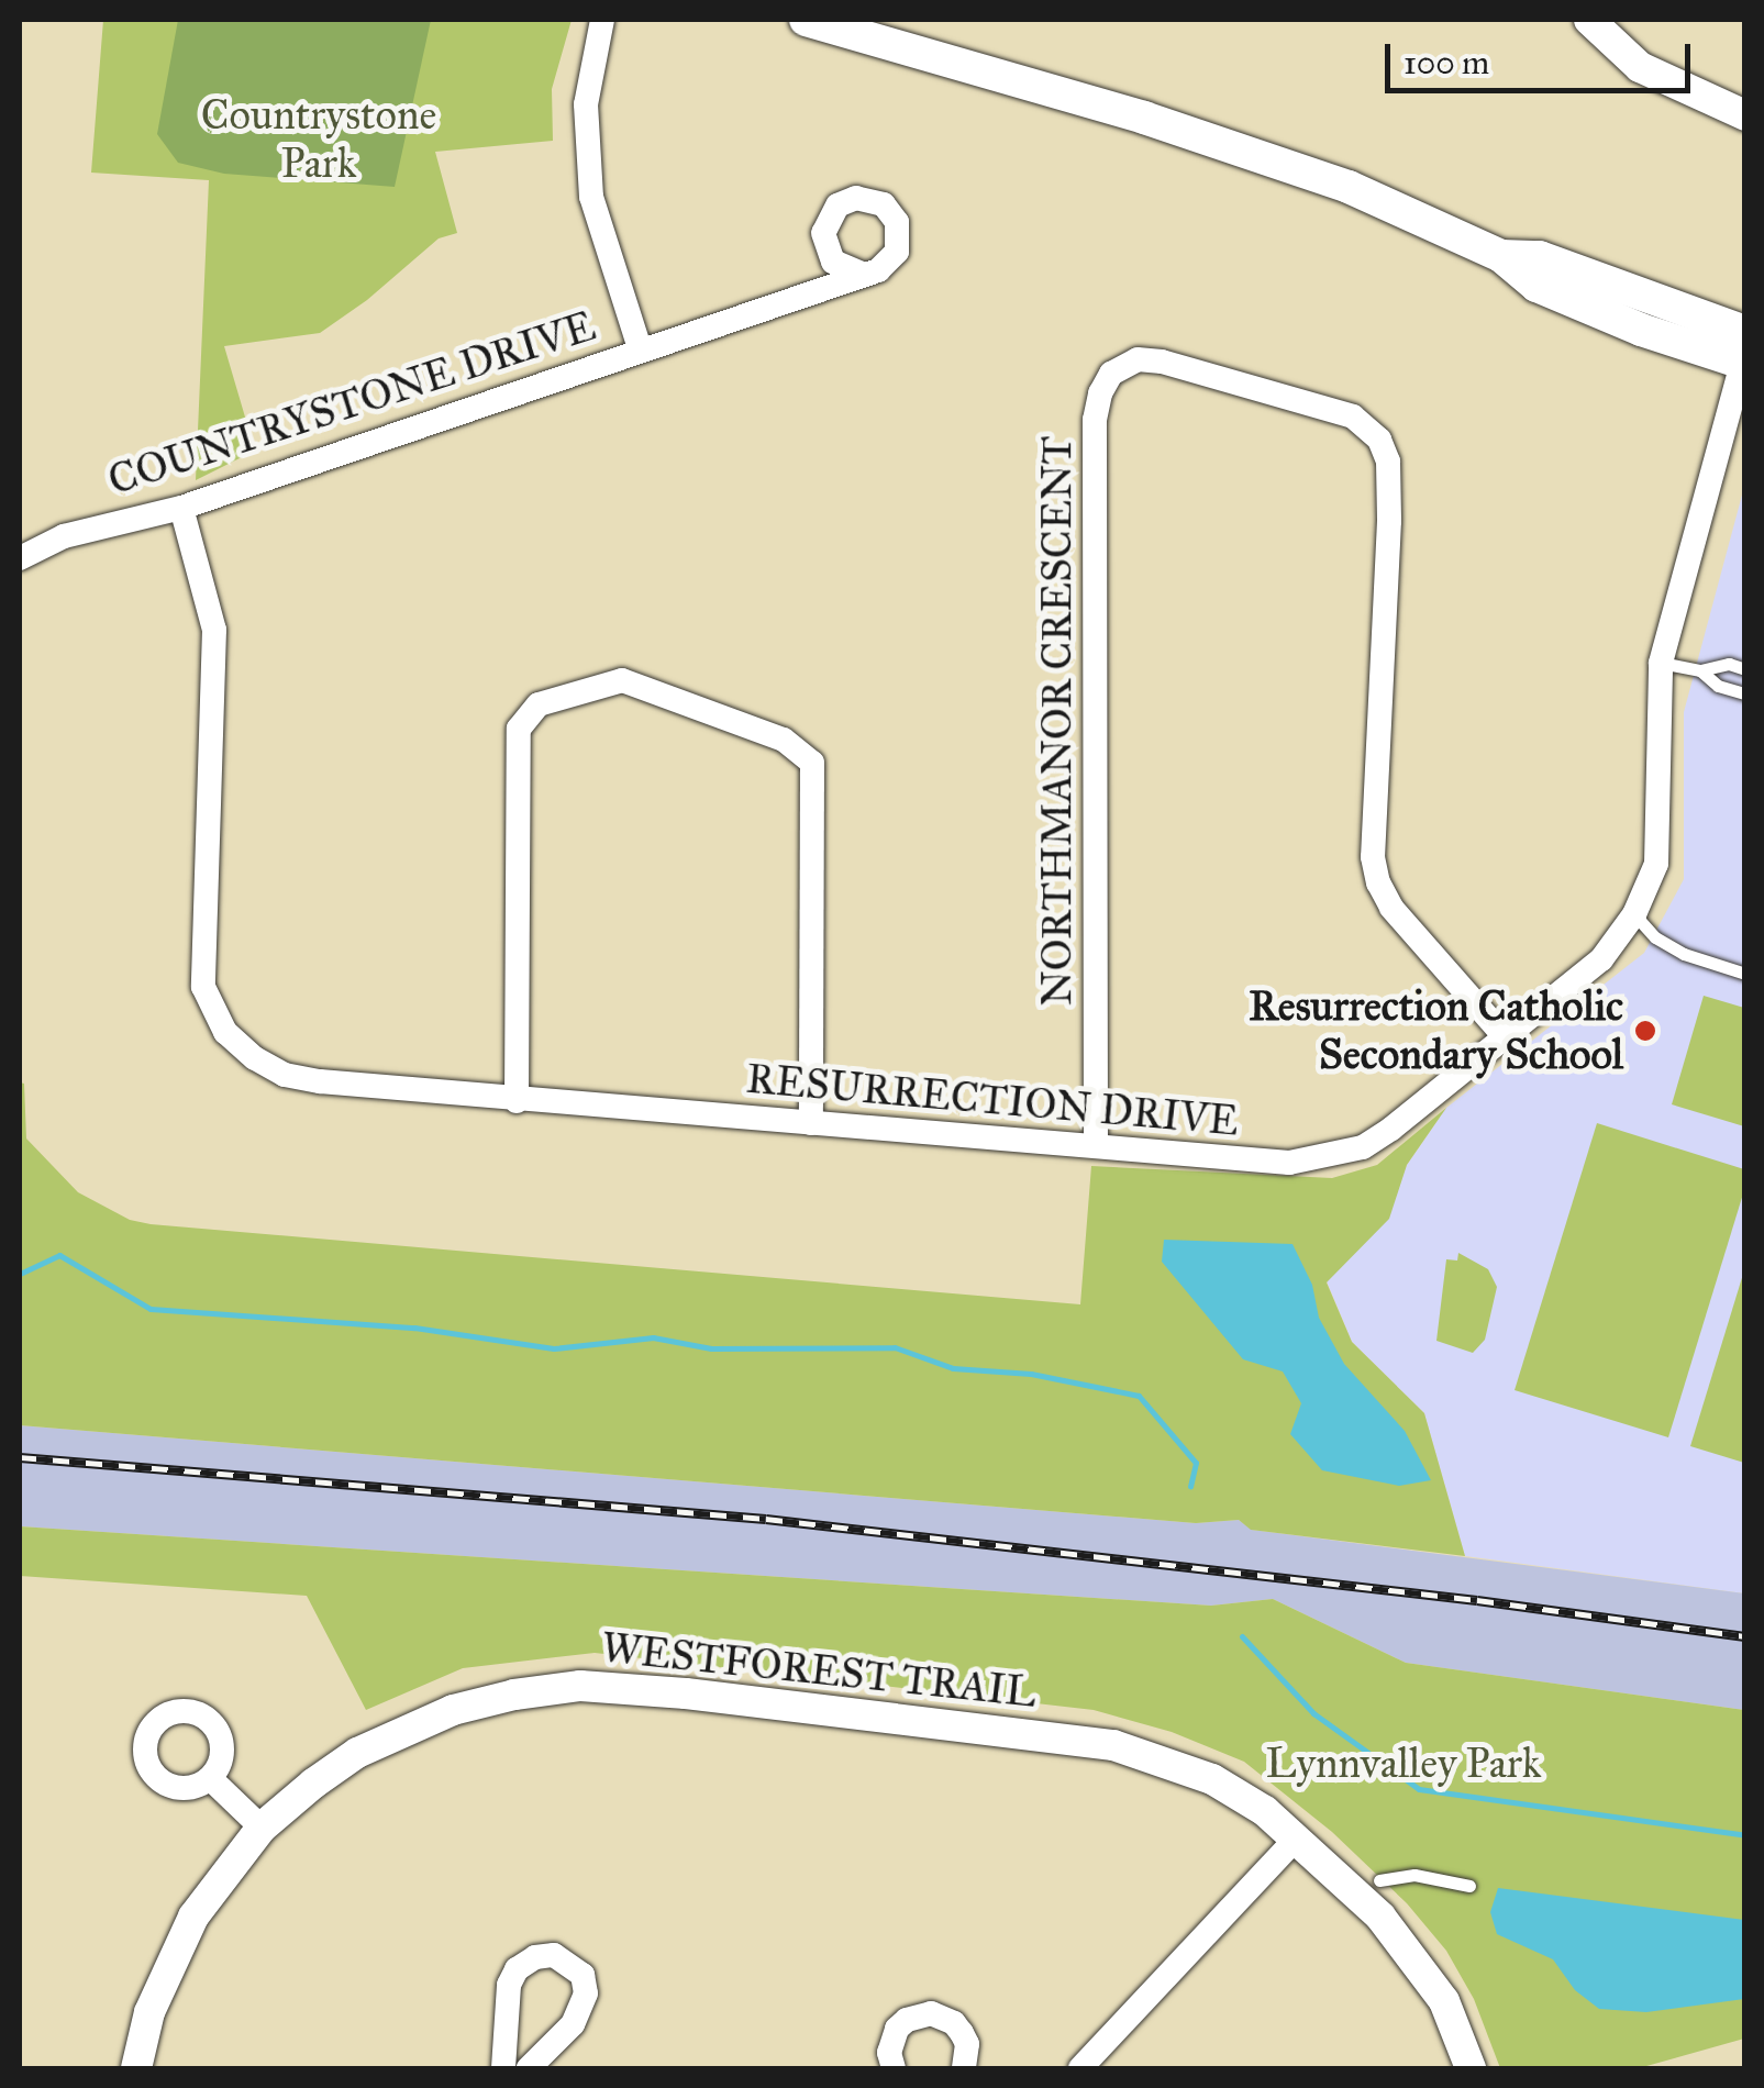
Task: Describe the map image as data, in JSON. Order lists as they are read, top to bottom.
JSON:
{
  "streets": {
    "street": [
      "COUNTRYSTONE DRIVE",
      "NORTHMANOR CRESCENT",
      "RESURRECTION DRIVE",
      "WESTFOREST TRAIL"
    ]
  },
  "crossings": [
    ["COUNTRYSTONE DRIVE", "RESURRECTION DRIVE"],
    ["NORTHMANOR CRESCENT", "RESURRECTION DRIVE"]
  ],
  "parks": ["Countrystone Park", "Lynnvalley Park"],
  "places": ["Resurrection Catholic Secondary School"],
  "scale_bar": "100 m"
}
